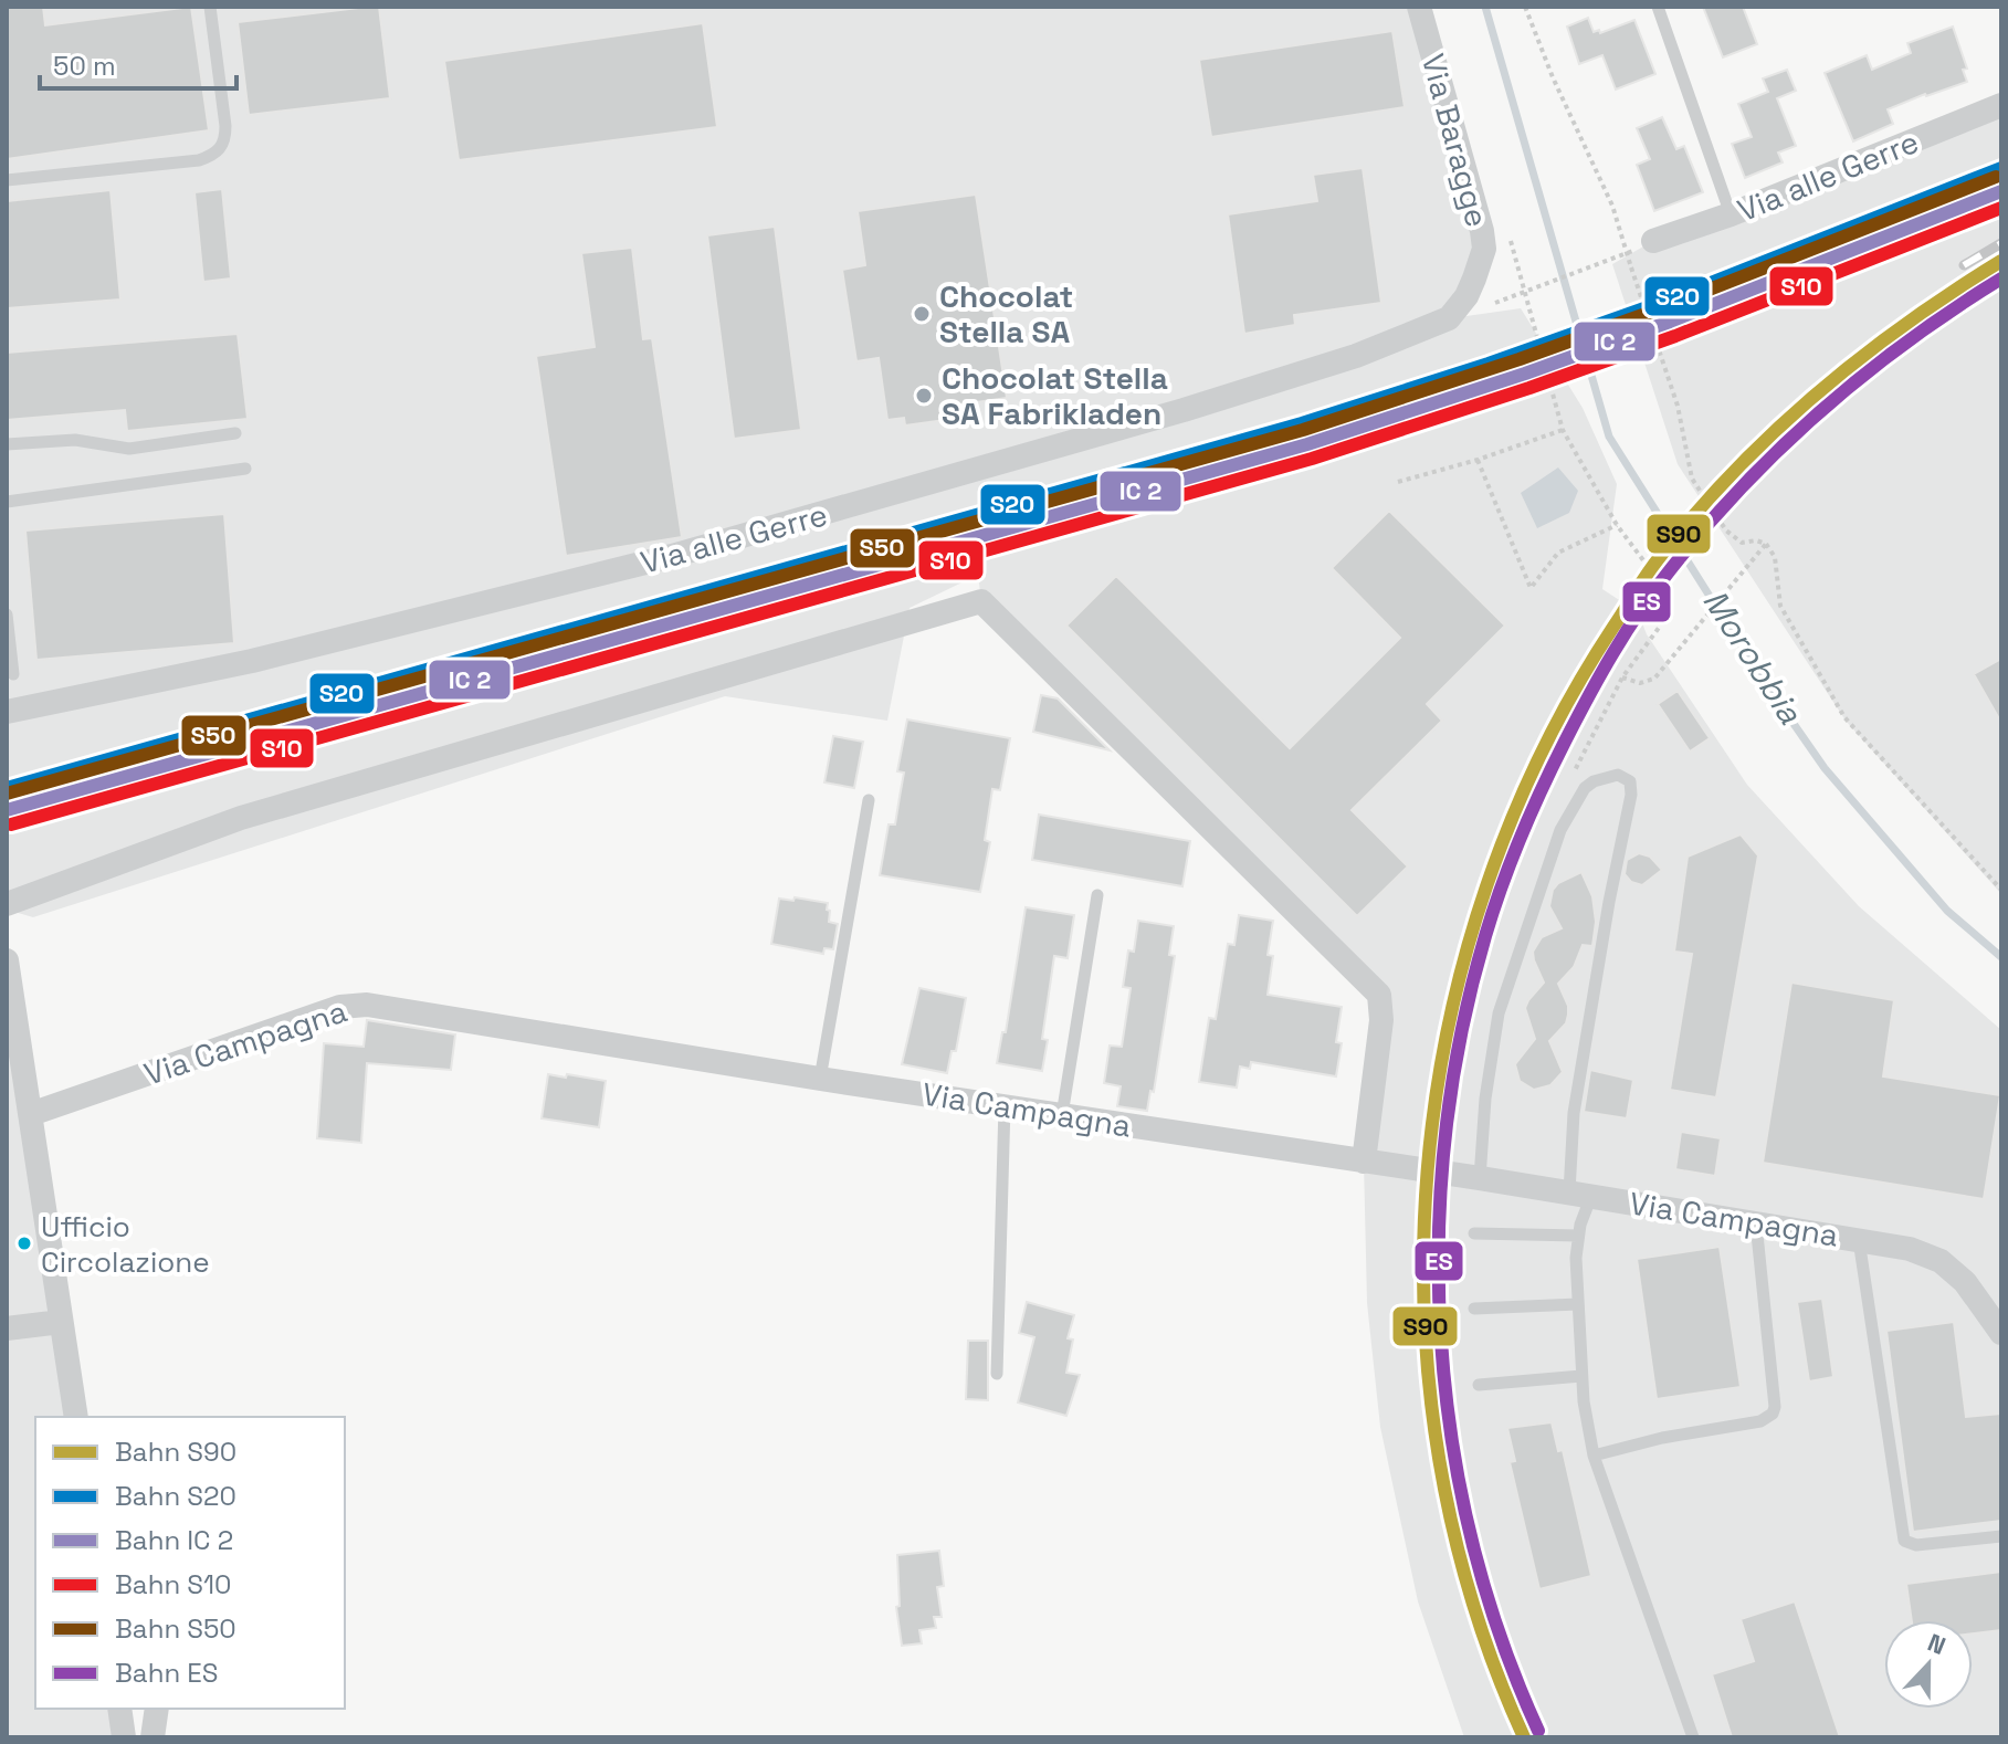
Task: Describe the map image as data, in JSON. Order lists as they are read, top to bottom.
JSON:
{
  "streets": {
    "street": ["Via Baragge", "Via alle Gerre", "Via Campagna"]
  },
  "crossings": [
    ["Via Baragge", "Via alle Gerre"]
  ],
  "water": ["Morobbia"],
  "places": ["Chocolat Stella SA", "Chocolat Stella SA Fabrikladen", "Ufficio Circolazione"],
  "lines": [
    "rail line S20",
    "rail line S50",
    "rail line S10",
    "rail line S90",
    "rail line ES"
  ],
  "legend": [
    "Bahn S90",
    "Bahn S20",
    "Bahn IC 2",
    "Bahn S10",
    "Bahn S50",
    "Bahn ES"
  ],
  "scale_bar": "50 m",
  "north": "top"
}
